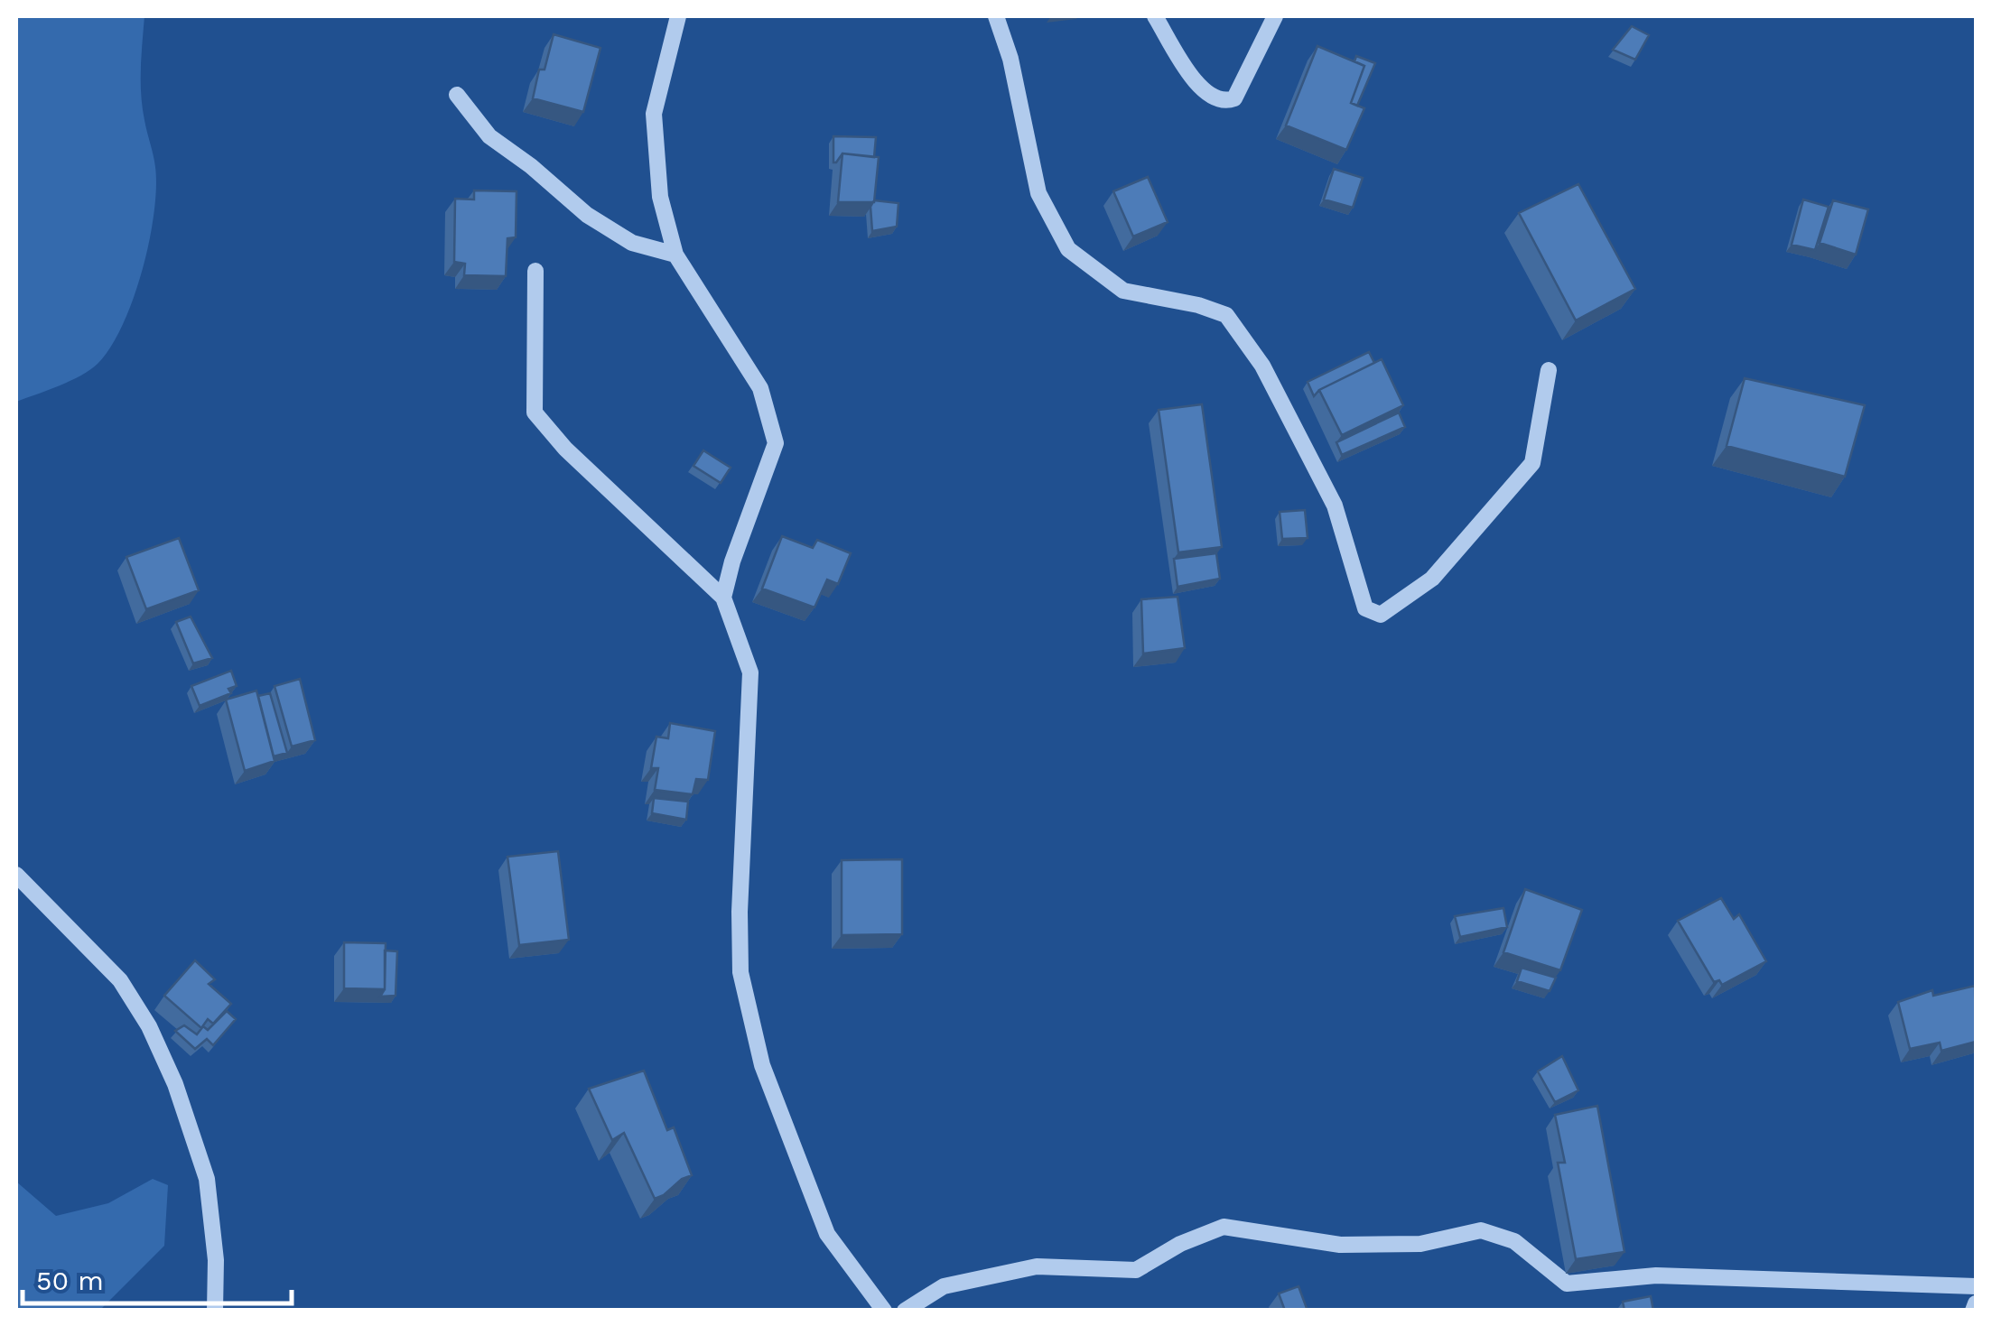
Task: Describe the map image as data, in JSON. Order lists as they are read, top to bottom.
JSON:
{
  "scale_bar": "50 m"
}
